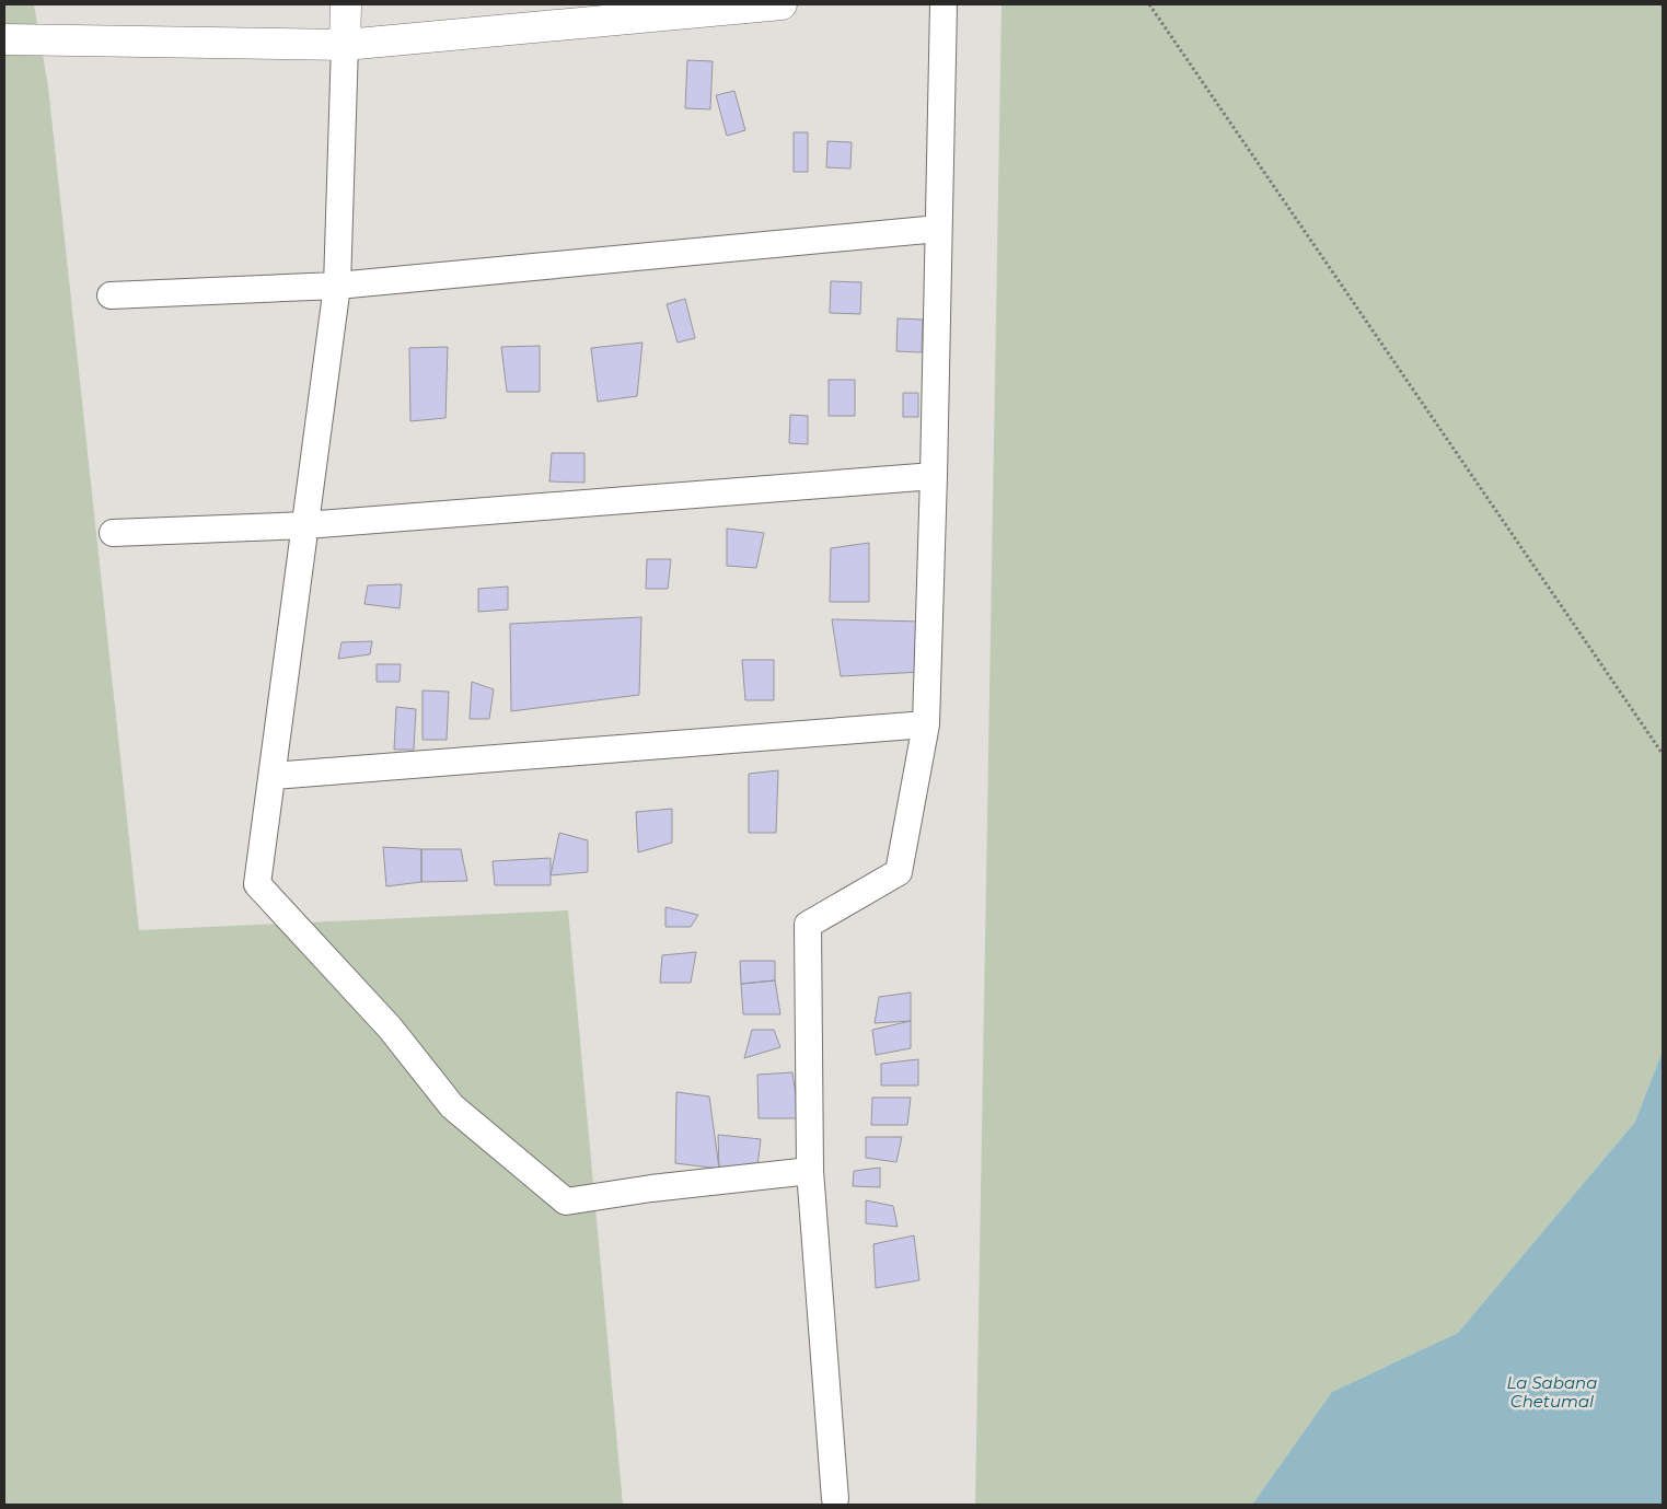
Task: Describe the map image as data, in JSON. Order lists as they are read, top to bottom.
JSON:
{
  "water": ["La Sabana Chetumal"]
}
